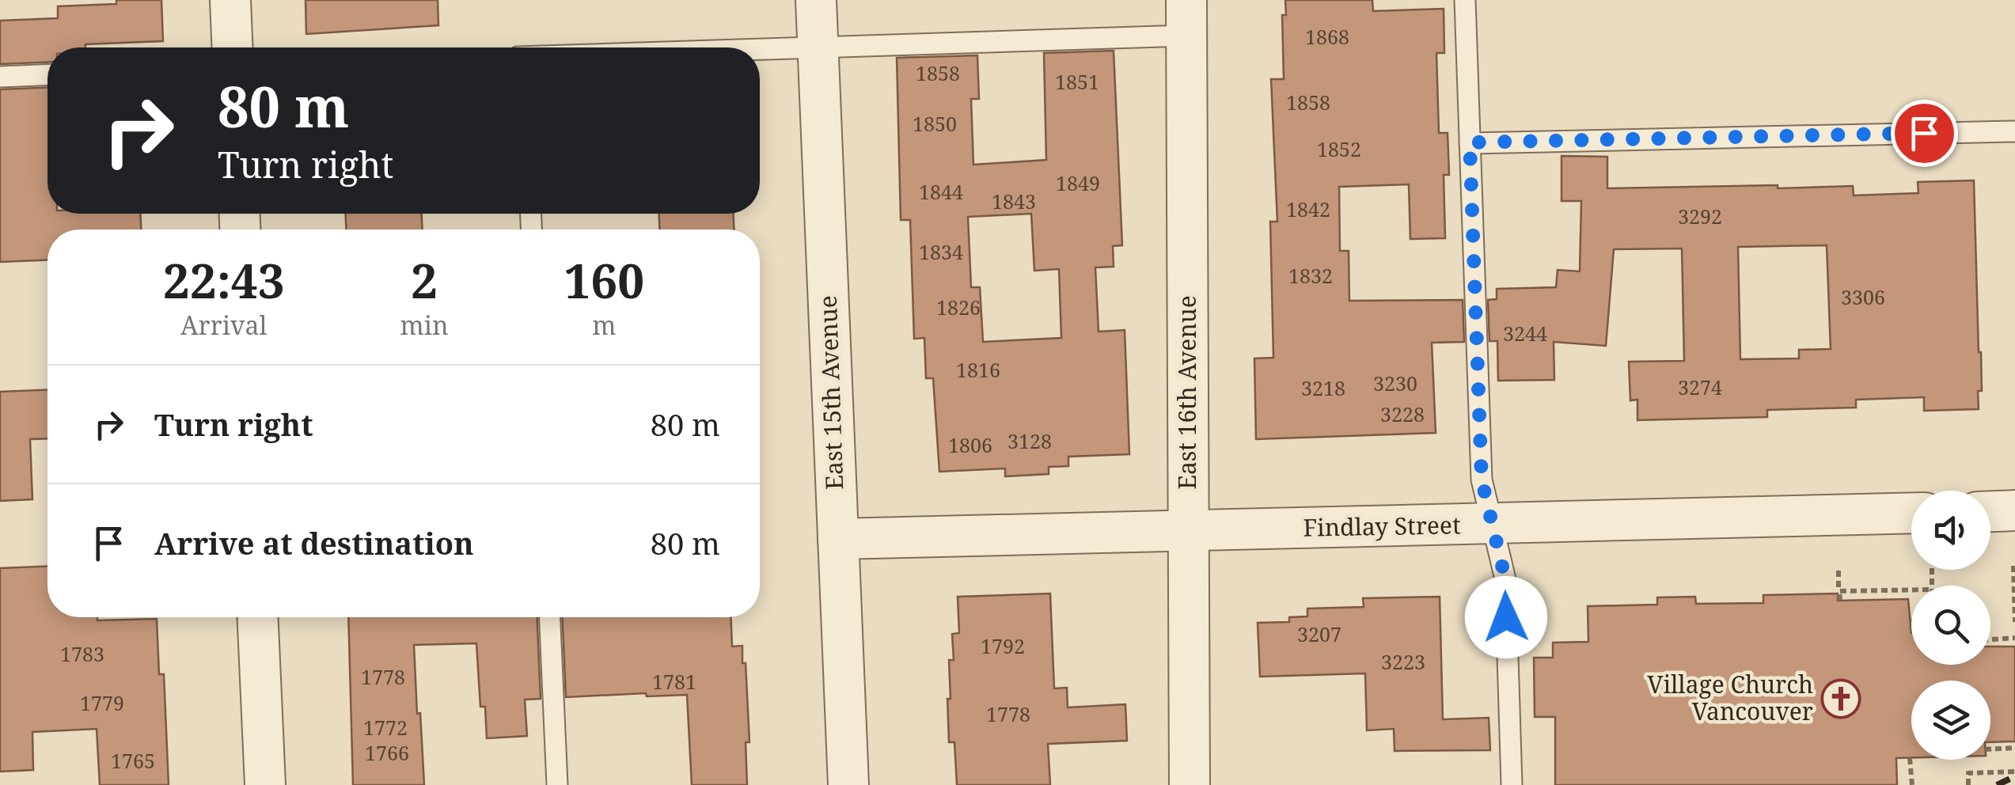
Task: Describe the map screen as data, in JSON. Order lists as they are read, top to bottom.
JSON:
{
  "streets": {
    "street": ["East 15th Avenue", "East 16th Avenue", "Findlay Street"]
  },
  "crossings": [
    ["East 15th Avenue", "Findlay Street"],
    ["East 16th Avenue", "Findlay Street"]
  ],
  "places": {
    "church": ["Village Church Vancouver"]
  },
  "house_numbers": [
    "1868",
    "1858",
    "1851",
    "1858",
    "1850",
    "1852",
    "1849",
    "1844",
    "1843",
    "1842",
    "3292",
    "1834",
    "1832",
    "3306",
    "1826",
    "3244",
    "1816",
    "3230",
    "3274",
    "3218",
    "3228",
    "3128",
    "1806",
    "3207",
    "1792",
    "1783",
    "3223",
    "1778",
    "1781",
    "1779",
    "1778",
    "1772",
    "1766",
    "1765"
  ],
  "page": {
    "turn": ["80 m", "Turn right"],
    "eta": [
      "22:43",
      "Arrival",
      "2",
      "min",
      "160",
      "m"
    ],
    "list": [
      {
        "name": "Turn right",
        "value": "80 m"
      },
      {
        "name": "Arrive at destination",
        "value": "80 m"
      }
    ]
  }
}
